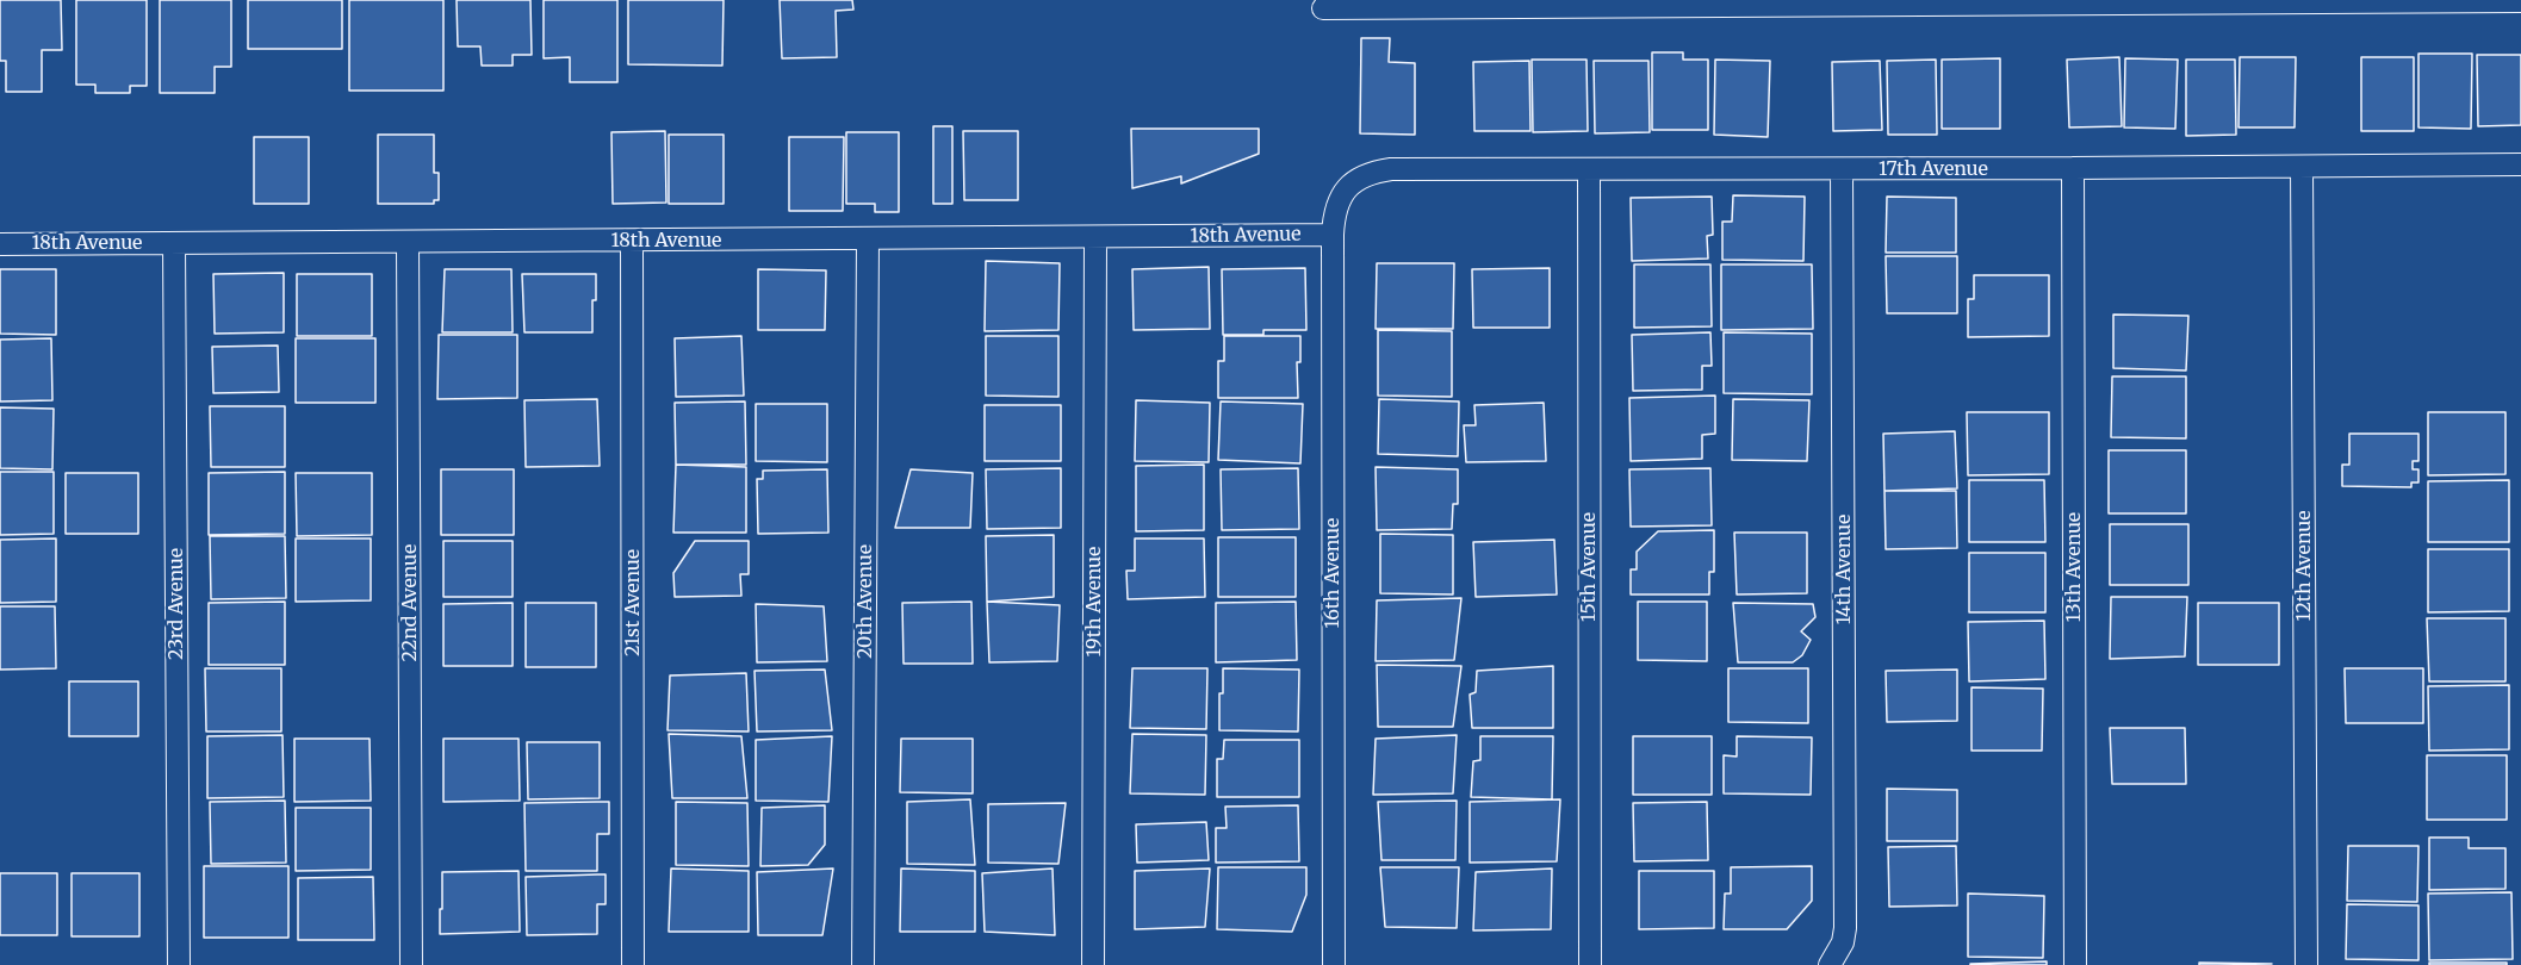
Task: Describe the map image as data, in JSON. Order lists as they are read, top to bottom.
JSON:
{
  "streets": {
    "lane": [
      "17th Avenue",
      "18th Avenue",
      "12th Avenue",
      "15th Avenue",
      "13th Avenue",
      "14th Avenue",
      "16th Avenue",
      "20th Avenue",
      "19th Avenue",
      "22nd Avenue",
      "21st Avenue",
      "23rd Avenue"
    ]
  },
  "crossings": [
    ["17th Avenue", "12th Avenue"],
    ["17th Avenue", "15th Avenue"],
    ["17th Avenue", "13th Avenue"],
    ["17th Avenue", "14th Avenue"],
    ["17th Avenue", "16th Avenue"],
    ["18th Avenue", "16th Avenue"],
    ["18th Avenue", "20th Avenue"],
    ["18th Avenue", "19th Avenue"],
    ["18th Avenue", "22nd Avenue"],
    ["18th Avenue", "21st Avenue"],
    ["18th Avenue", "23rd Avenue"]
  ]
}
